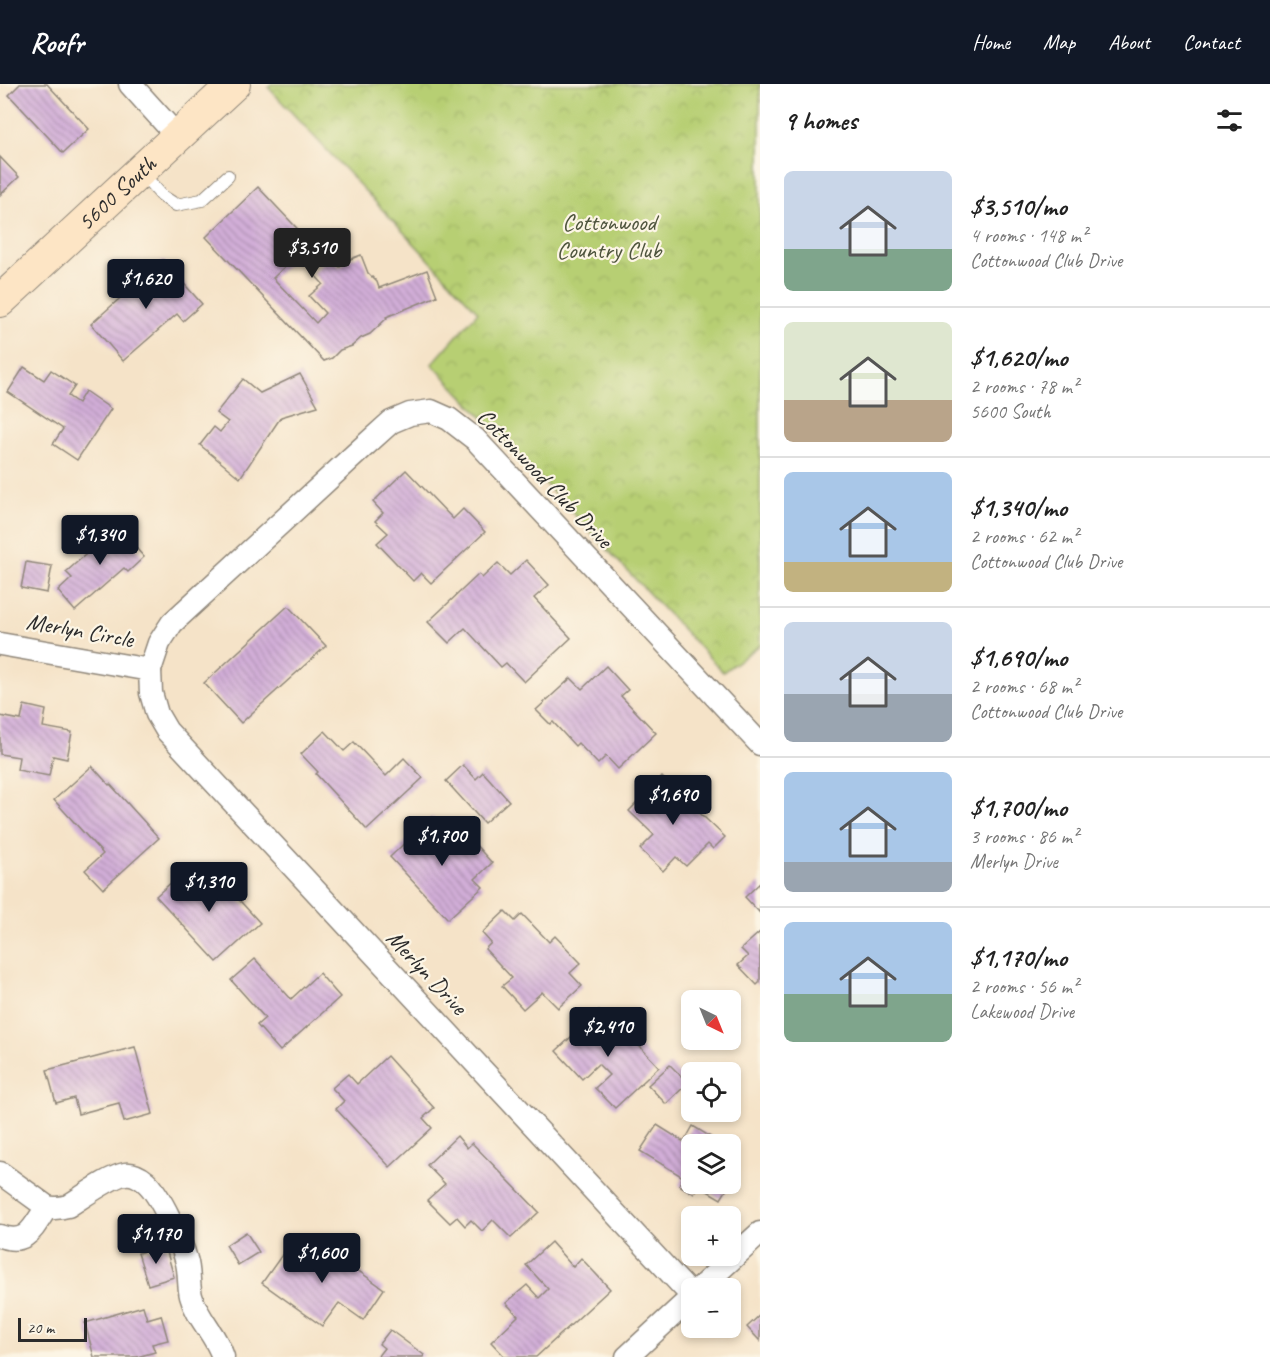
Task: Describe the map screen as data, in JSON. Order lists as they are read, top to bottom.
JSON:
{
  "streets": {
    "main road": ["5600 South"],
    "street": ["Cottonwood Club Drive", "Merlyn Circle", "Merlyn Drive"]
  },
  "crossings": [
    ["Cottonwood Club Drive", "Merlyn Circle"],
    ["Cottonwood Club Drive", "Merlyn Drive"],
    ["Merlyn Circle", "Merlyn Drive"]
  ],
  "parks": ["Cottonwood Country Club"],
  "scale_bar": "20 m",
  "north": "bottom right",
  "page": {
    "header": "Roofr",
    "nav": [
      "Home",
      "Map",
      "About",
      "Contact"
    ],
    "heading": "9 homes",
    "list": [
      {
        "name": "$3,510/mo",
        "note": "4 rooms · 148 m² · Cottonwood Club Drive"
      },
      {
        "name": "$1,620/mo",
        "note": "2 rooms · 78 m² · 5600 South"
      },
      {
        "name": "$1,340/mo",
        "note": "2 rooms · 62 m² · Cottonwood Club Drive"
      },
      {
        "name": "$1,690/mo",
        "note": "2 rooms · 68 m² · Cottonwood Club Drive"
      },
      {
        "name": "$1,700/mo",
        "note": "3 rooms · 86 m² · Merlyn Drive"
      },
      {
        "name": "$1,170/mo",
        "note": "2 rooms · 56 m² · Lakewood Drive"
      }
    ],
    "price": [
      "$3,510",
      "$1,620",
      "$1,340",
      "$1,690",
      "$1,700",
      "$1,310",
      "$2,410",
      "$1,170",
      "$1,600"
    ],
    "map_buttons": ["+", "−"],
    "scale": "20 m"
  }
}
